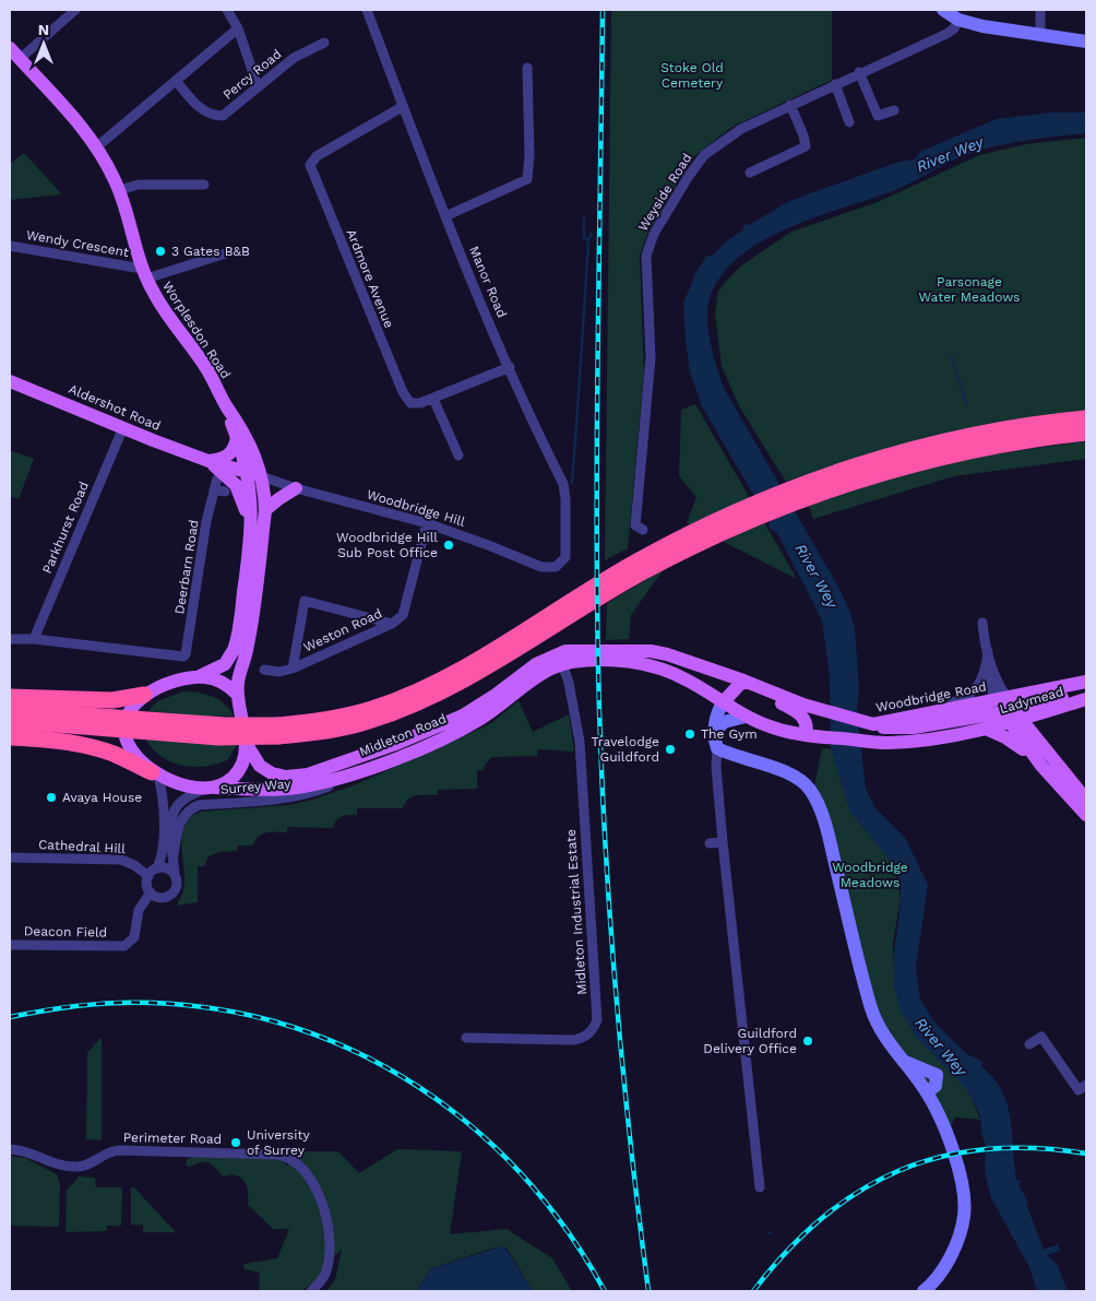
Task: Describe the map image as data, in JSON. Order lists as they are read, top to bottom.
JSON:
{
  "streets": {
    "main road": [
      "Worplesdon Road",
      "Aldershot Road",
      "Woodbridge Road",
      "Ladymead",
      "Midleton Road"
    ],
    "street": [
      "Percy Road",
      "Weyside Road",
      "Wendy Crescent",
      "Ardmore Avenue",
      "Manor Road",
      "Woodbridge Hill",
      "Parkhurst Road",
      "Deerbarn Road",
      "Weston Road",
      "Surrey Way",
      "Cathedral Hill",
      "Midleton Industrial Estate",
      "Deacon Field",
      "Perimeter Road"
    ]
  },
  "crossings": [
    ["Wendy Crescent", "Worplesdon Road"],
    ["Ardmore Avenue", "Manor Road"],
    ["Manor Road", "Woodbridge Hill"],
    ["Worplesdon Road", "Woodbridge Hill"],
    ["Worplesdon Road", "Midleton Road"],
    ["Worplesdon Road", "Surrey Way"],
    ["Aldershot Road", "Parkhurst Road"],
    ["Woodbridge Hill", "Weston Road"],
    ["Parkhurst Road", "Deerbarn Road"],
    ["Woodbridge Road", "Ladymead"],
    ["Midleton Road", "Surrey Way"],
    ["Midleton Road", "Midleton Industrial Estate"],
    ["Surrey Way", "Cathedral Hill"],
    ["Surrey Way", "Deacon Field"],
    ["Cathedral Hill", "Deacon Field"]
  ],
  "water": ["River Wey"],
  "parks": ["Stoke Old Cemetery", "Parsonage Water Meadows", "Woodbridge Meadows"],
  "places": [
    "3 Gates B&B",
    "Woodbridge Hill Sub Post Office",
    "The Gym",
    "Travelodge Guildford",
    "Avaya House",
    "Guildford Delivery Office",
    "University of Surrey"
  ],
  "north": "top"
}
